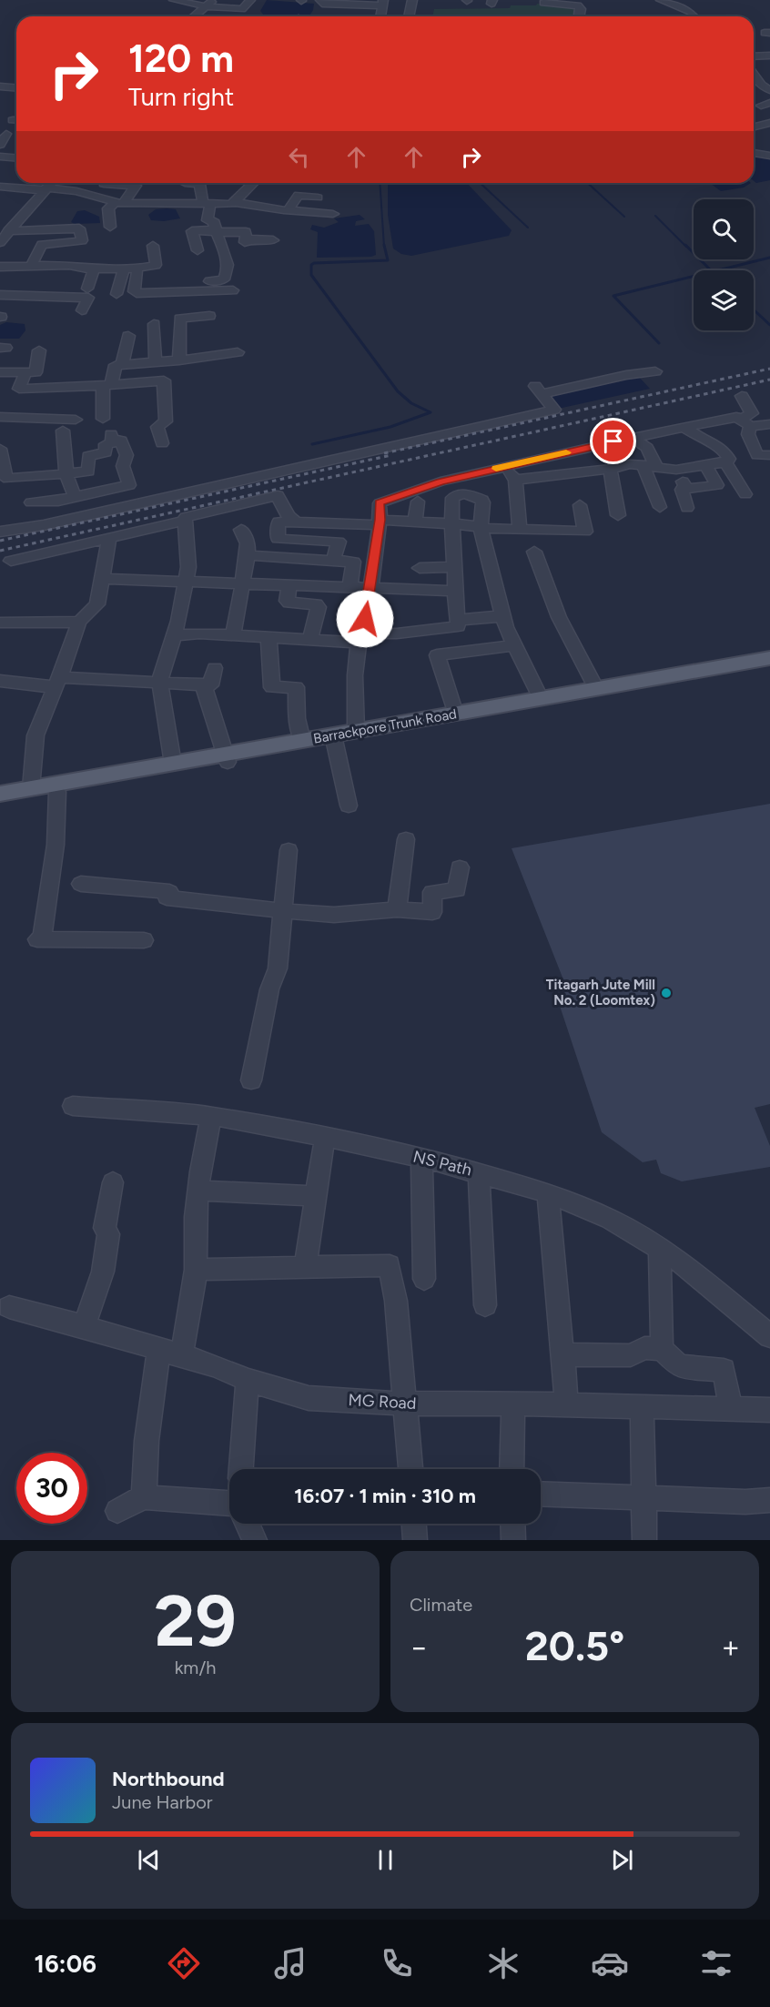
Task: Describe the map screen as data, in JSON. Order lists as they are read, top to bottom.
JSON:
{
  "streets": {
    "main road": ["Barrackpore Trunk Road"],
    "street": ["NS Path", "MG Road"]
  },
  "places": ["Titagarh Jute Mill No. 2 (Loomtex)"],
  "page": {
    "turn": ["120 m", "Turn right"],
    "limit": "30",
    "trip": "16:07 · 1 min · 310 m",
    "tile": [
      ["29", "km/h"],
      "Climate"
    ],
    "heat": ["−", "20.5°", "+"],
    "song": ["Northbound", "June Harbor"],
    "tabs": "16:06"
  }
}
